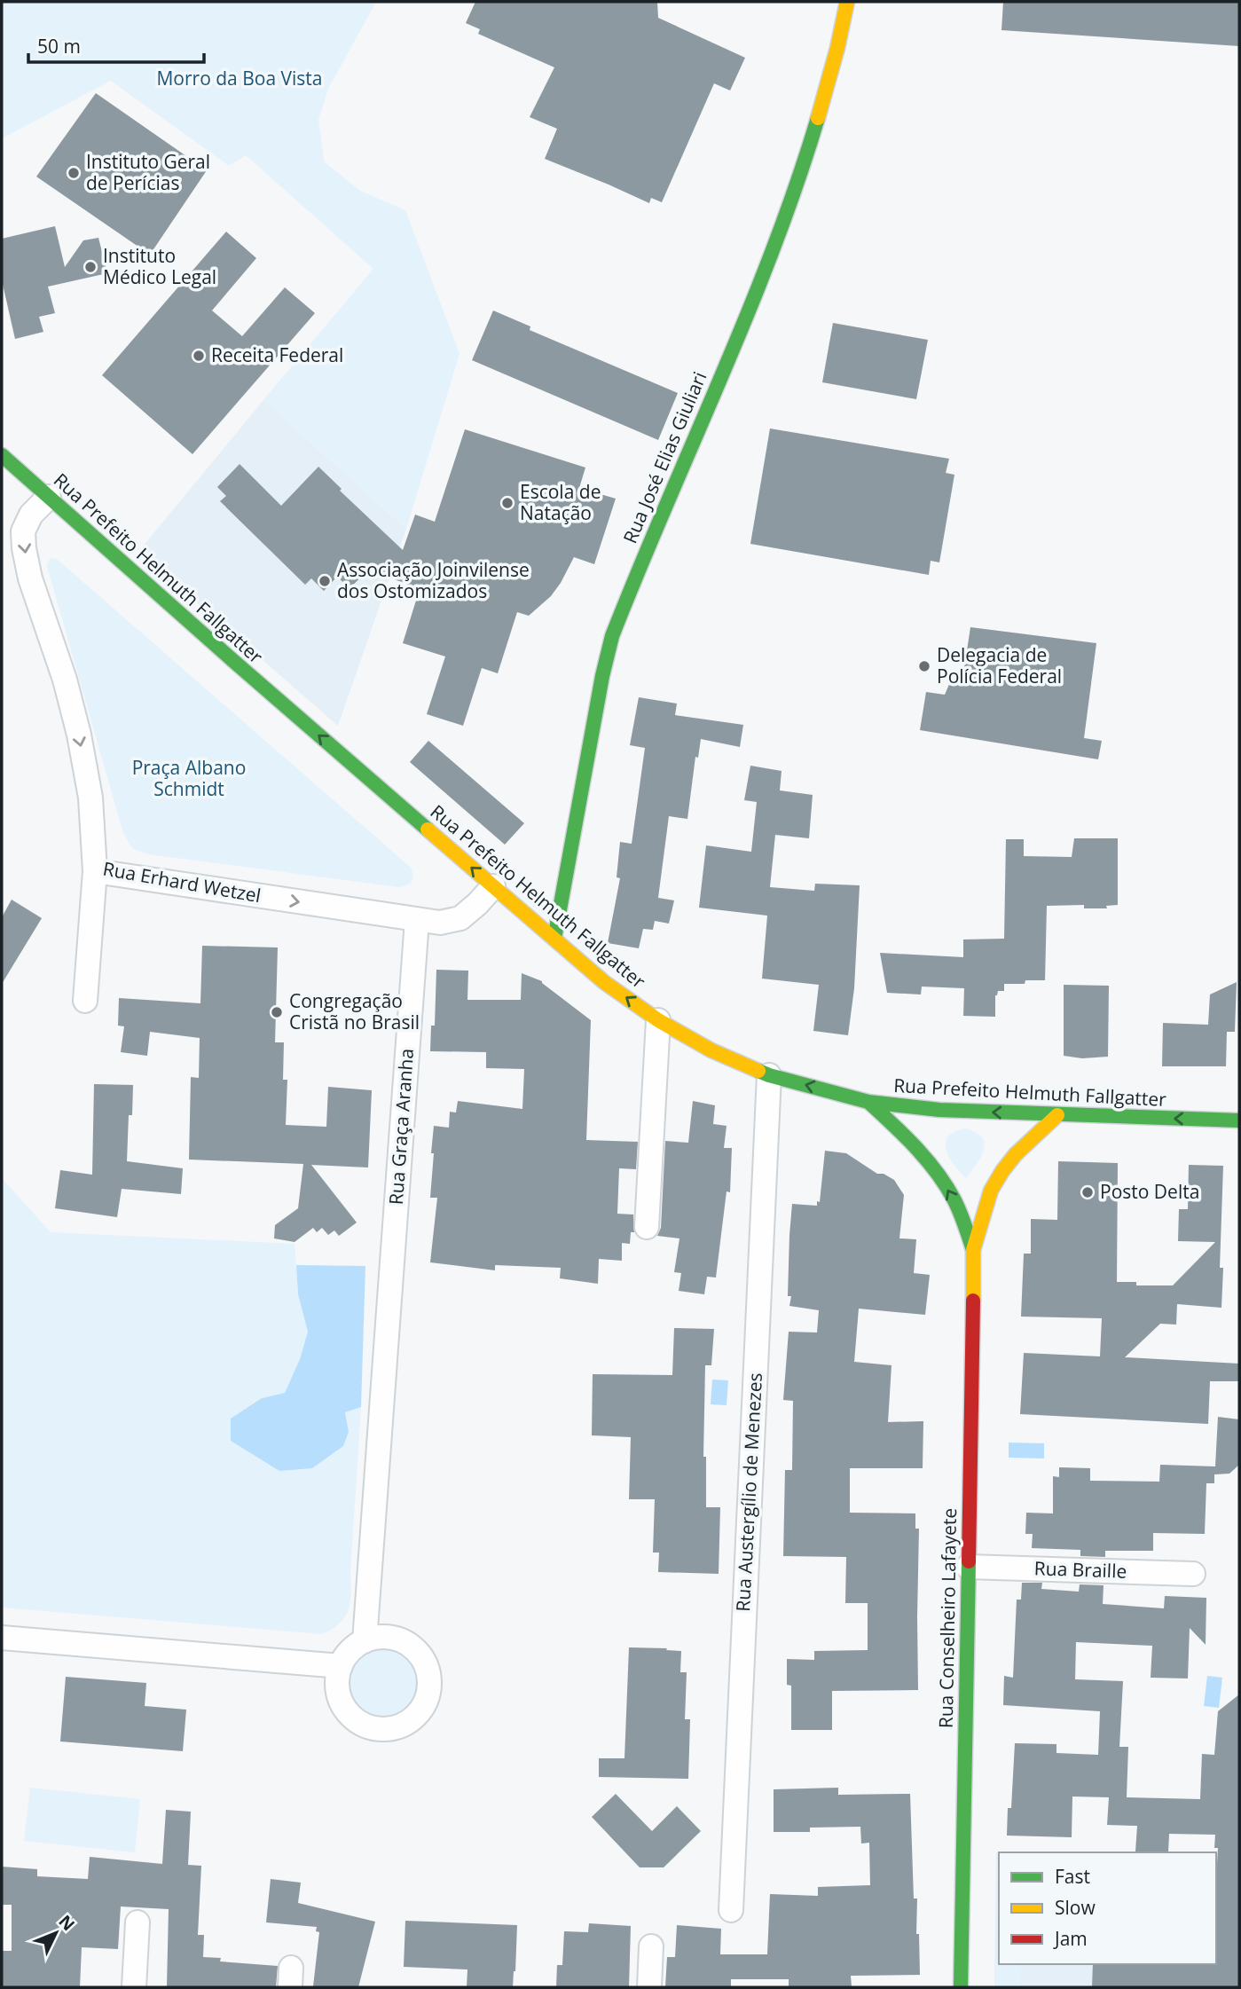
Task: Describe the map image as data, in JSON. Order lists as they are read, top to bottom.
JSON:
{
  "streets": {
    "street": [
      "Rua José Elias Giuliari",
      "Rua Prefeito Helmuth Fallgatter",
      "Rua Erhard Wetzel",
      "Rua Graça Aranha",
      "Rua Austergílio de Menezes",
      "Rua Braille",
      "Rua Conselheiro Lafayete"
    ]
  },
  "crossings": [
    ["Rua José Elias Giuliari", "Rua Prefeito Helmuth Fallgatter"],
    ["Rua Prefeito Helmuth Fallgatter", "Rua Erhard Wetzel"],
    ["Rua Prefeito Helmuth Fallgatter", "Rua Austergílio de Menezes"],
    ["Rua Prefeito Helmuth Fallgatter", "Rua Conselheiro Lafayete"],
    ["Rua Erhard Wetzel", "Rua Graça Aranha"],
    ["Rua Braille", "Rua Conselheiro Lafayete"]
  ],
  "one_way": ["Rua Prefeito Helmuth Fallgatter"],
  "parks": ["Morro da Boa Vista", "Praça Albano Schmidt"],
  "places": [
    "Instituto Geral de Perícias",
    "Instituto Médico Legal",
    "Receita Federal",
    "Escola de Natação",
    "Associação Joinvilense dos Ostomizados",
    "Delegacia de Polícia Federal",
    "Congregação Cristã no Brasil",
    "Posto Delta"
  ],
  "legend": ["Fast", "Slow", "Jam"],
  "scale_bar": "50 m",
  "north": "top right"
}
